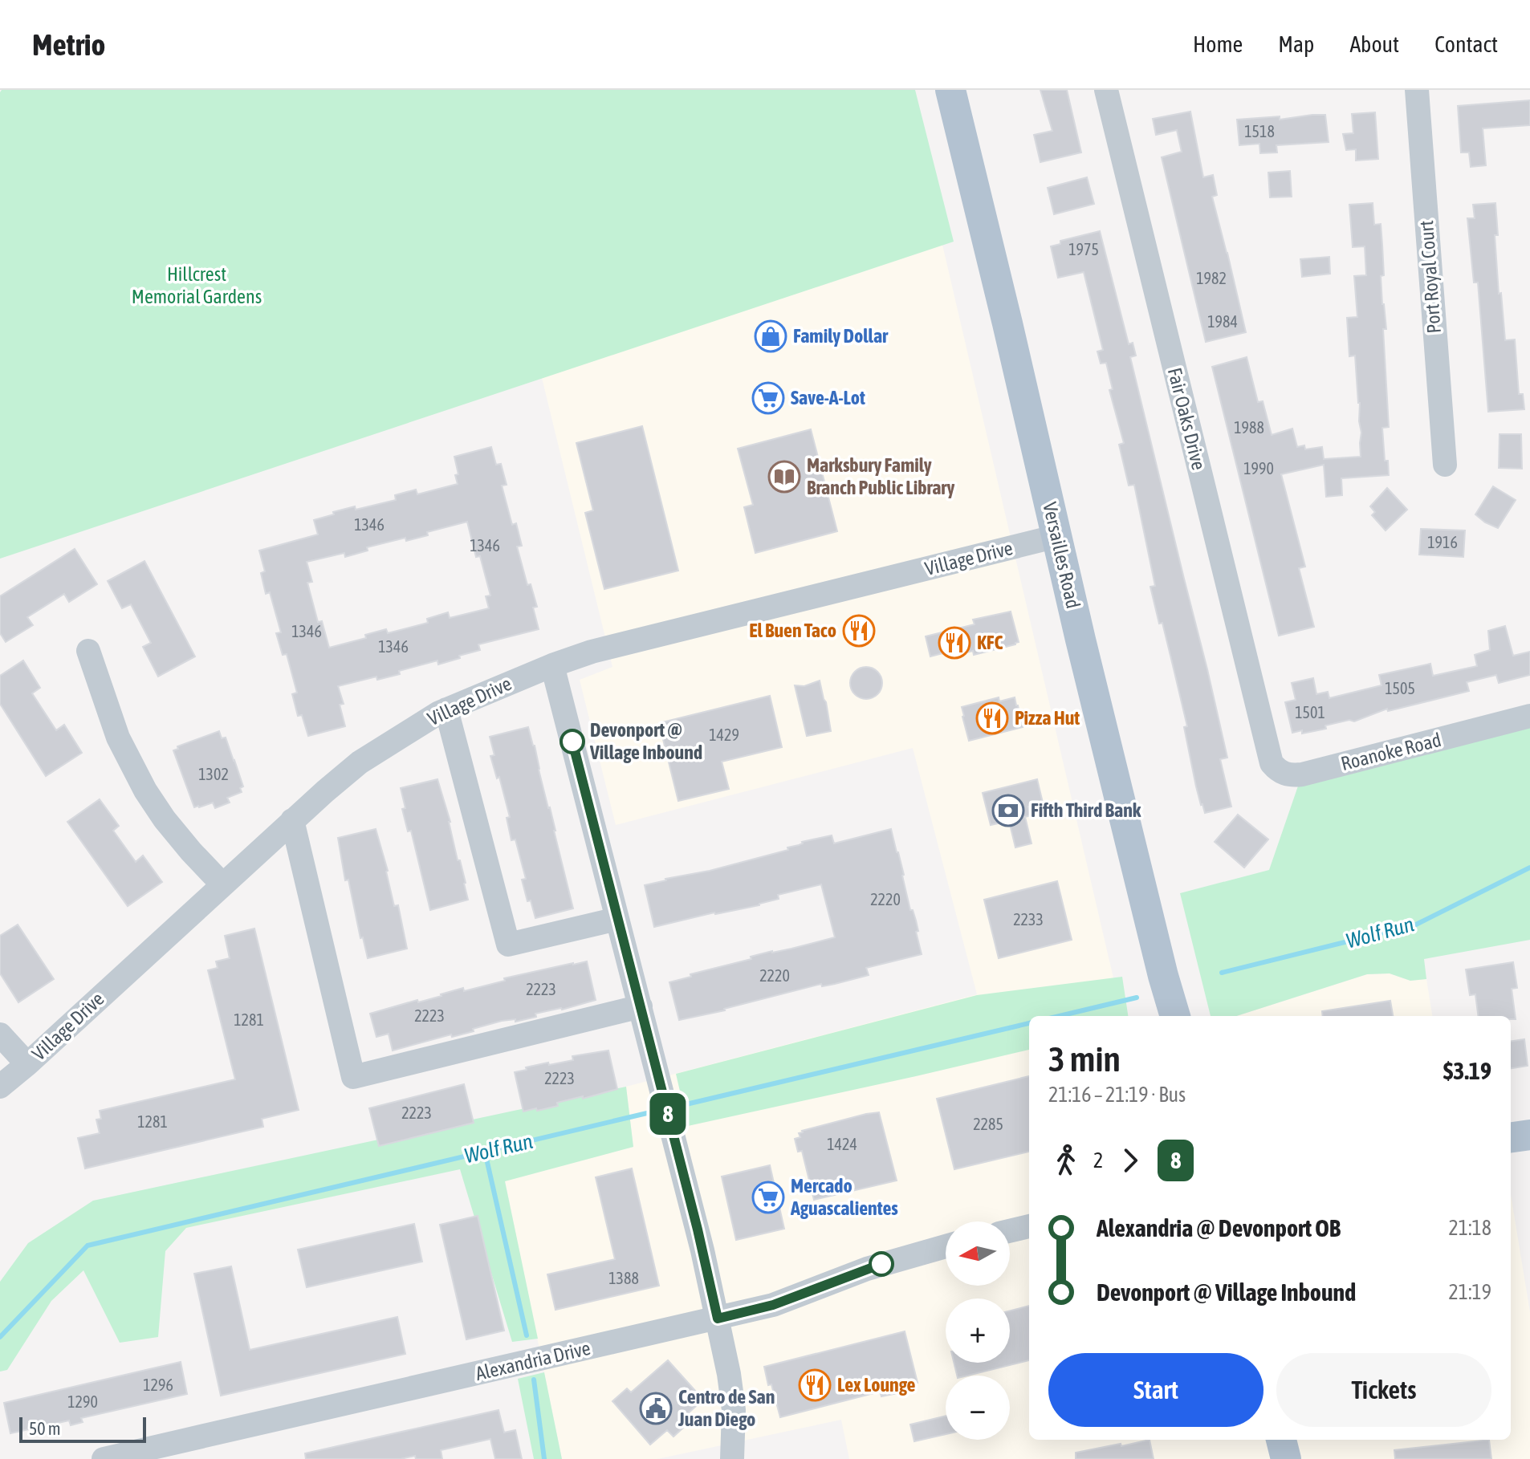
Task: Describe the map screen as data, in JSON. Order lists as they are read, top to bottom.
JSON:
{
  "streets": {
    "main road": ["Versailles Road"],
    "street": [
      "Port Royal Court",
      "Fair Oaks Drive",
      "Village Drive",
      "Roanoke Road",
      "Alexandria Drive"
    ]
  },
  "crossings": [
    ["Fair Oaks Drive", "Roanoke Road"],
    ["Versailles Road", "Village Drive"]
  ],
  "water": ["Wolf Run"],
  "parks": ["Hillcrest Memorial Gardens"],
  "places": {
    "shop": ["Family Dollar"],
    "supermarket": ["Save-A-Lot", "Mercado Aguascalientes"],
    "library": ["Marksbury Family Branch Public Library"],
    "restaurant": [
      "El Buen Taco",
      "KFC",
      "Pizza Hut",
      "Lex Lounge"
    ],
    "other": ["Devonport @ Village Inbound"],
    "bank": ["Fifth Third Bank"],
    "public building": ["Centro de San Juan Diego"]
  },
  "lines": ["bus line 8"],
  "house_numbers": [
    "1518",
    "1975",
    "1982",
    "1984",
    "1988",
    "1990",
    "1346",
    "1916",
    "1346",
    "1346",
    "1346",
    "1505",
    "1501",
    "1429",
    "1302",
    "2220",
    "2233",
    "2220",
    "2223",
    "2223",
    "1281",
    "2223",
    "2223",
    "1281",
    "2285",
    "1424",
    "1388",
    "1296",
    "1290"
  ],
  "scale_bar": "50 m",
  "north": "left",
  "page": {
    "header": "Metrio",
    "nav": [
      "Home",
      "Map",
      "About",
      "Contact"
    ],
    "on_map": "8",
    "heading": ["3 min", "21:16 – 21:19 · Bus", "$3.19"],
    "legs": ["2", "8"],
    "list": [
      {
        "name": "Alexandria @ Devonport OB",
        "value": "21:18"
      },
      {
        "name": "Devonport @ Village Inbound",
        "value": "21:19"
      }
    ],
    "map_buttons": ["+", "−"],
    "buttons": ["Start", "Tickets"],
    "scale": "50 m"
  }
}
